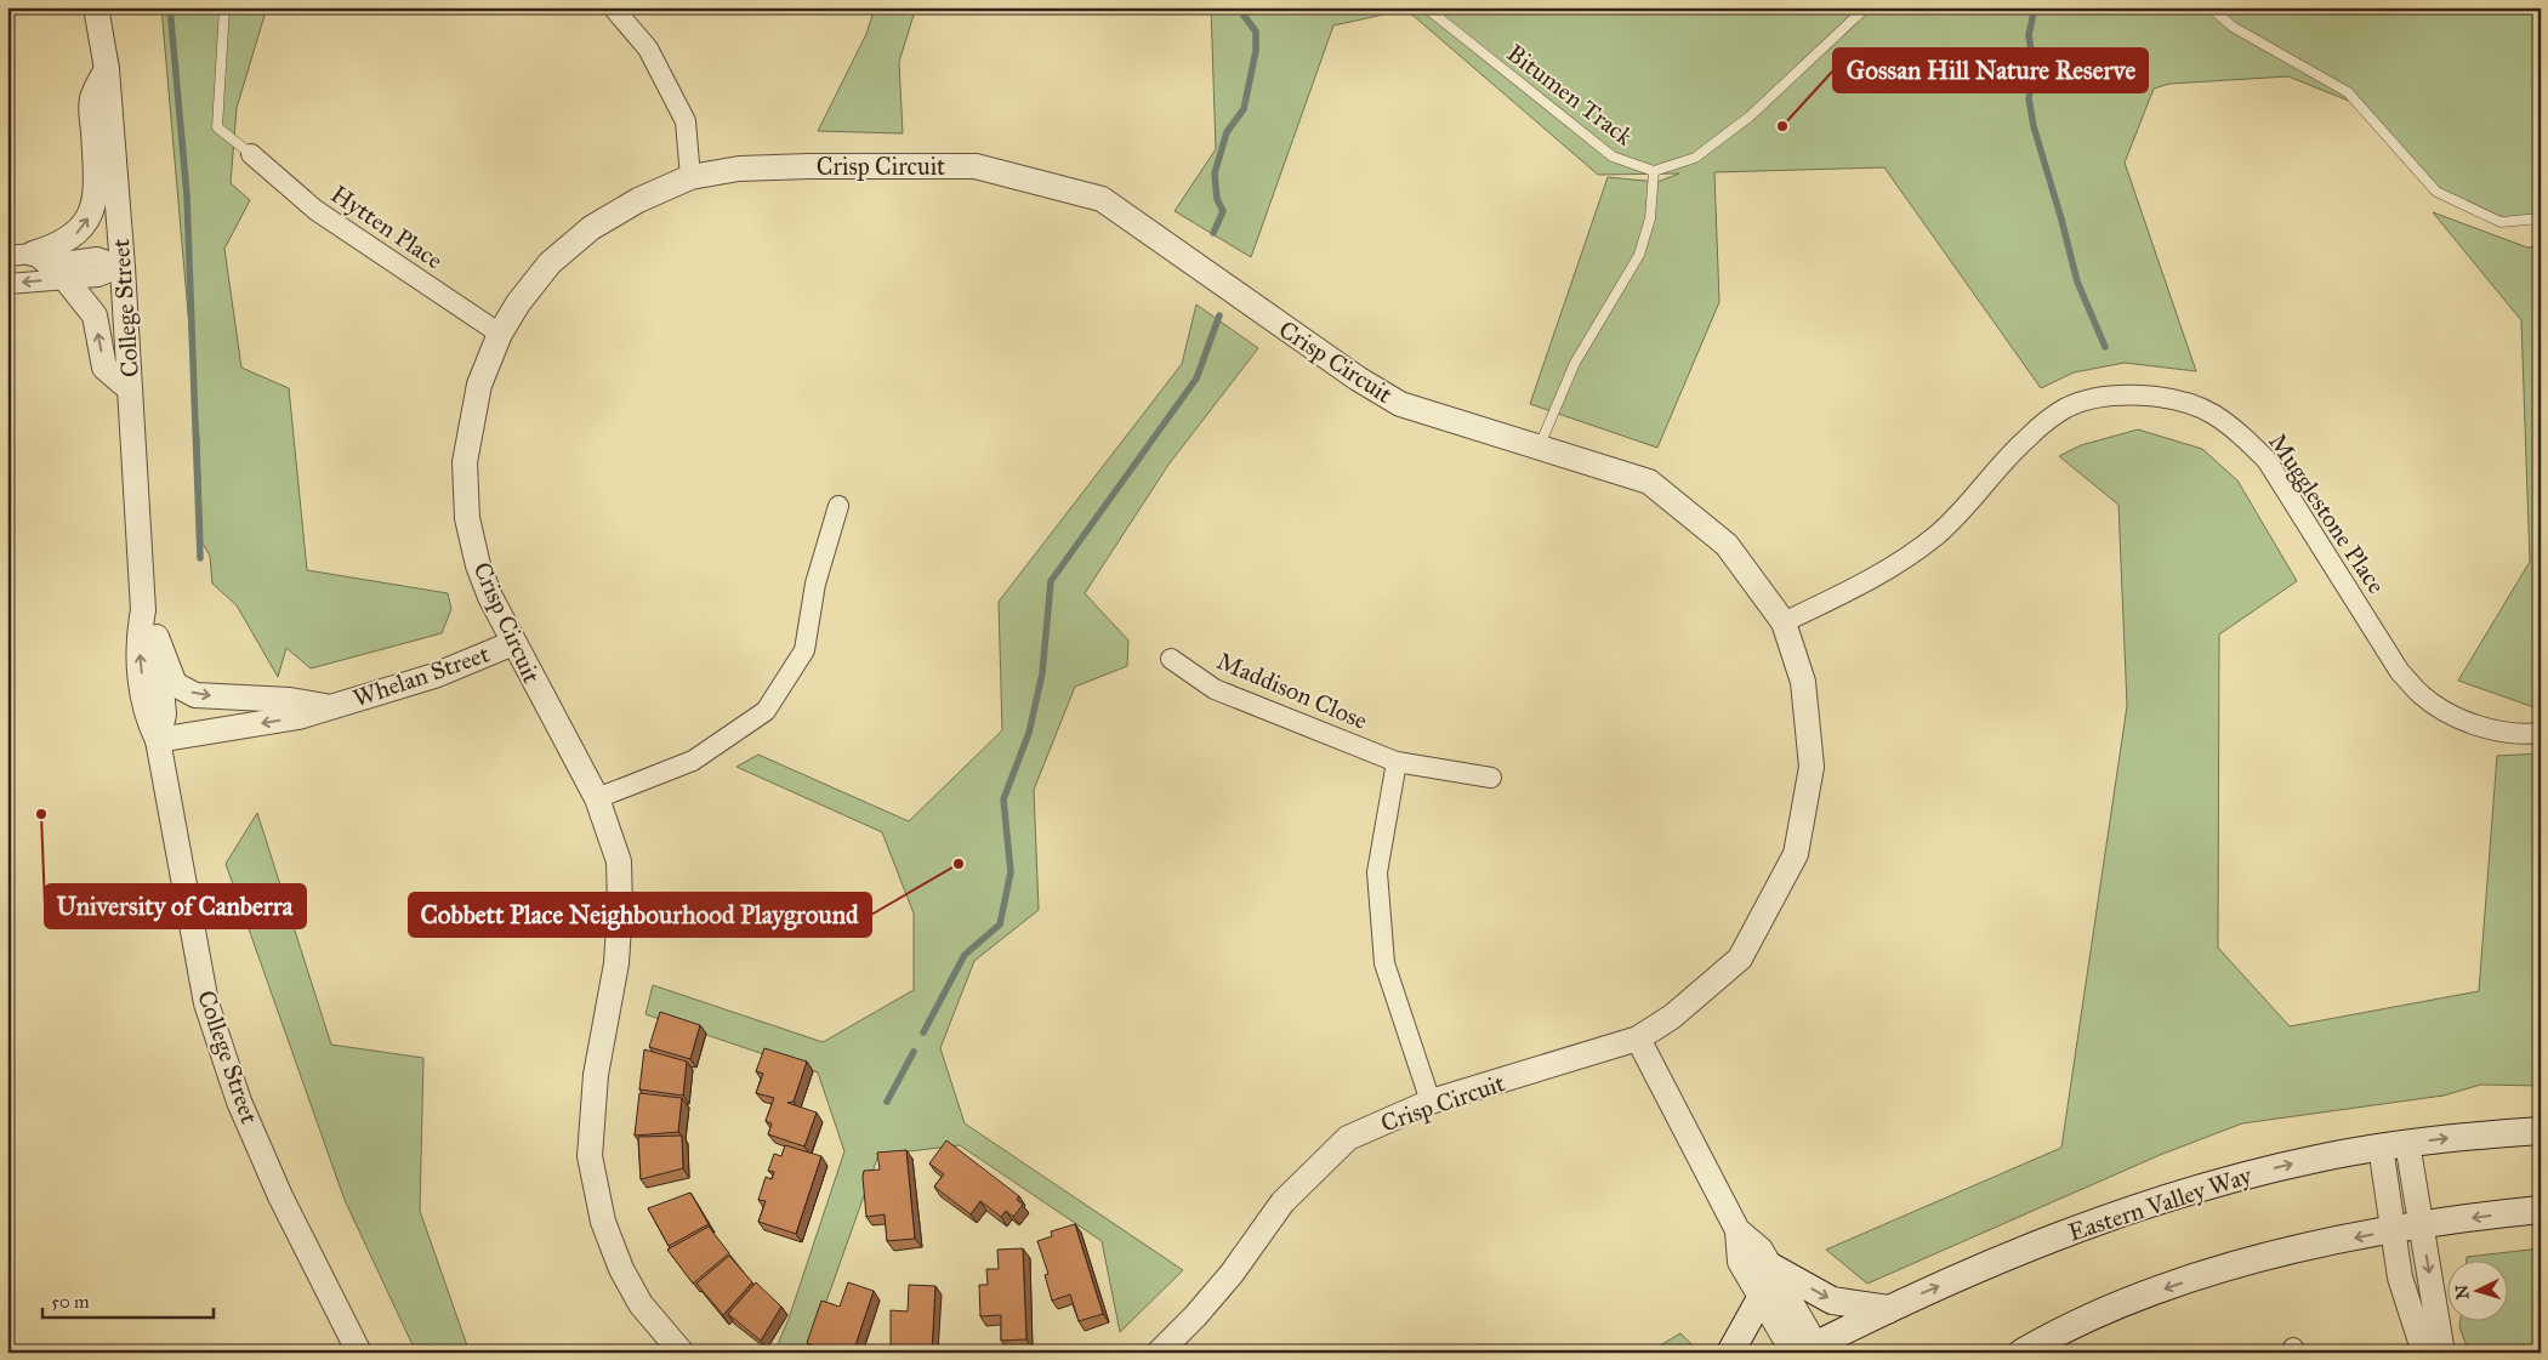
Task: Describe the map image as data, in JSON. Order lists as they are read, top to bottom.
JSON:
{
  "streets": {
    "main road": ["Eastern Valley Way"],
    "street": [
      "Crisp Circuit",
      "Hytten Place",
      "College Street",
      "Mugglestone Place",
      "Whelan Street",
      "Maddison Close"
    ],
    "lane": ["Bitumen Track"]
  },
  "crossings": [
    ["Crisp Circuit", "Hytten Place"],
    ["Crisp Circuit", "Mugglestone Place"],
    ["Crisp Circuit", "Whelan Street"],
    ["College Street", "Whelan Street"]
  ],
  "places": ["Gossan Hill Nature Reserve", "University of Canberra", "Cobbett Place Neighbourhood Playground"],
  "scale_bar": "50 m",
  "north": "left"
}
